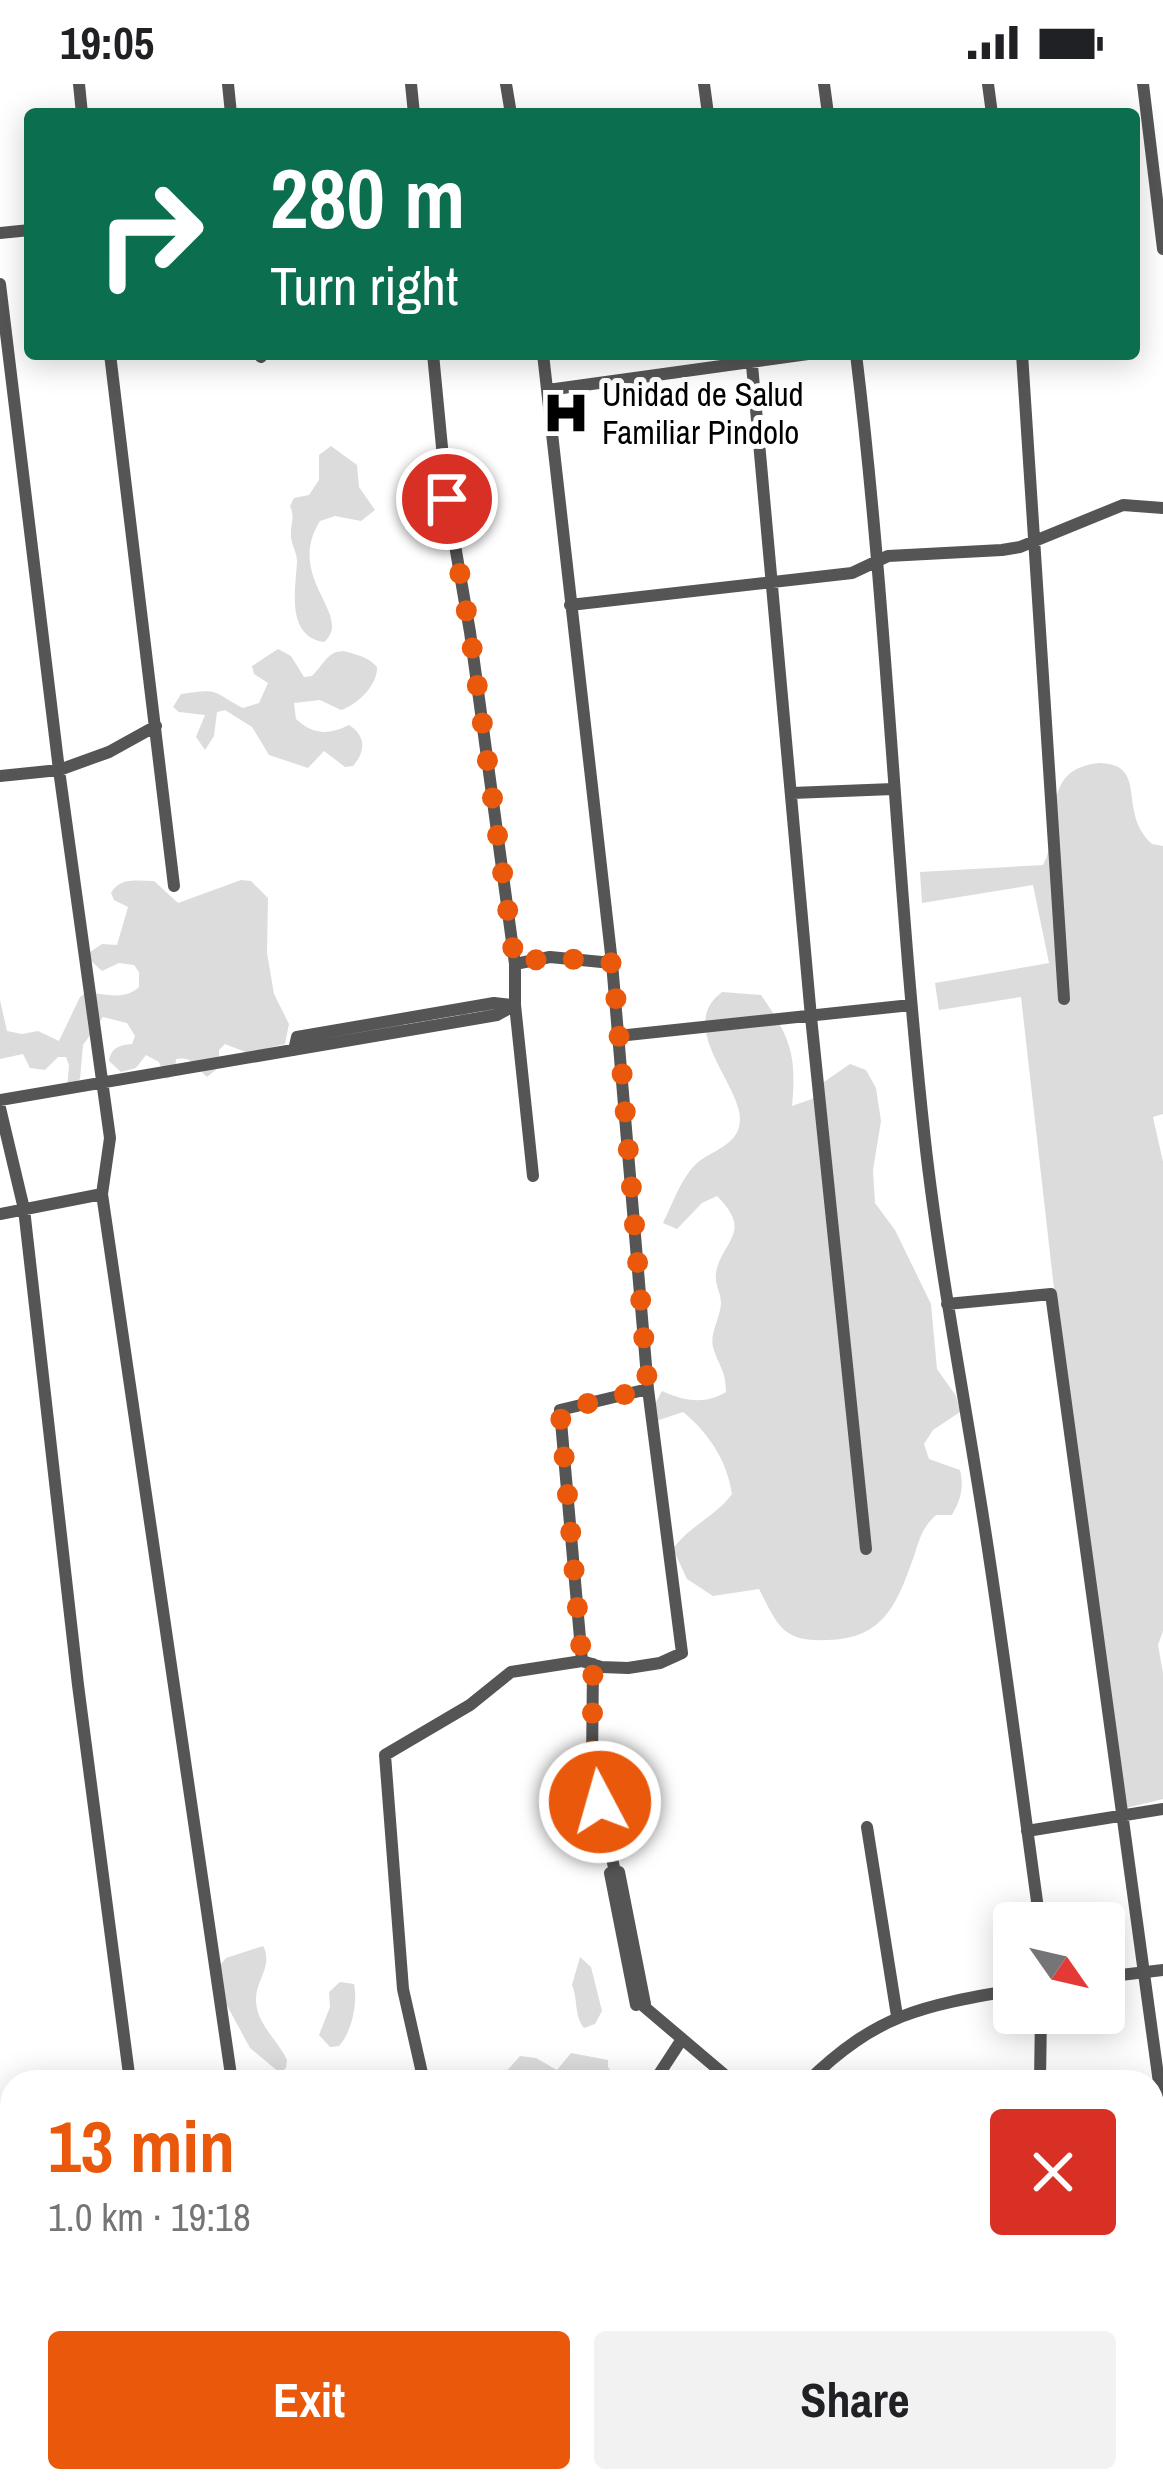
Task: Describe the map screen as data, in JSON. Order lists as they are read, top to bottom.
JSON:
{
  "places": {
    "hospital": ["Unidad de Salud Familiar Pindolo"]
  },
  "north": "bottom right",
  "page": {
    "status": "19:05",
    "turn": ["280 m", "Turn right"],
    "heading": ["13 min", "1.0 km · 19:18"],
    "buttons": ["Exit", "Share"]
  }
}
